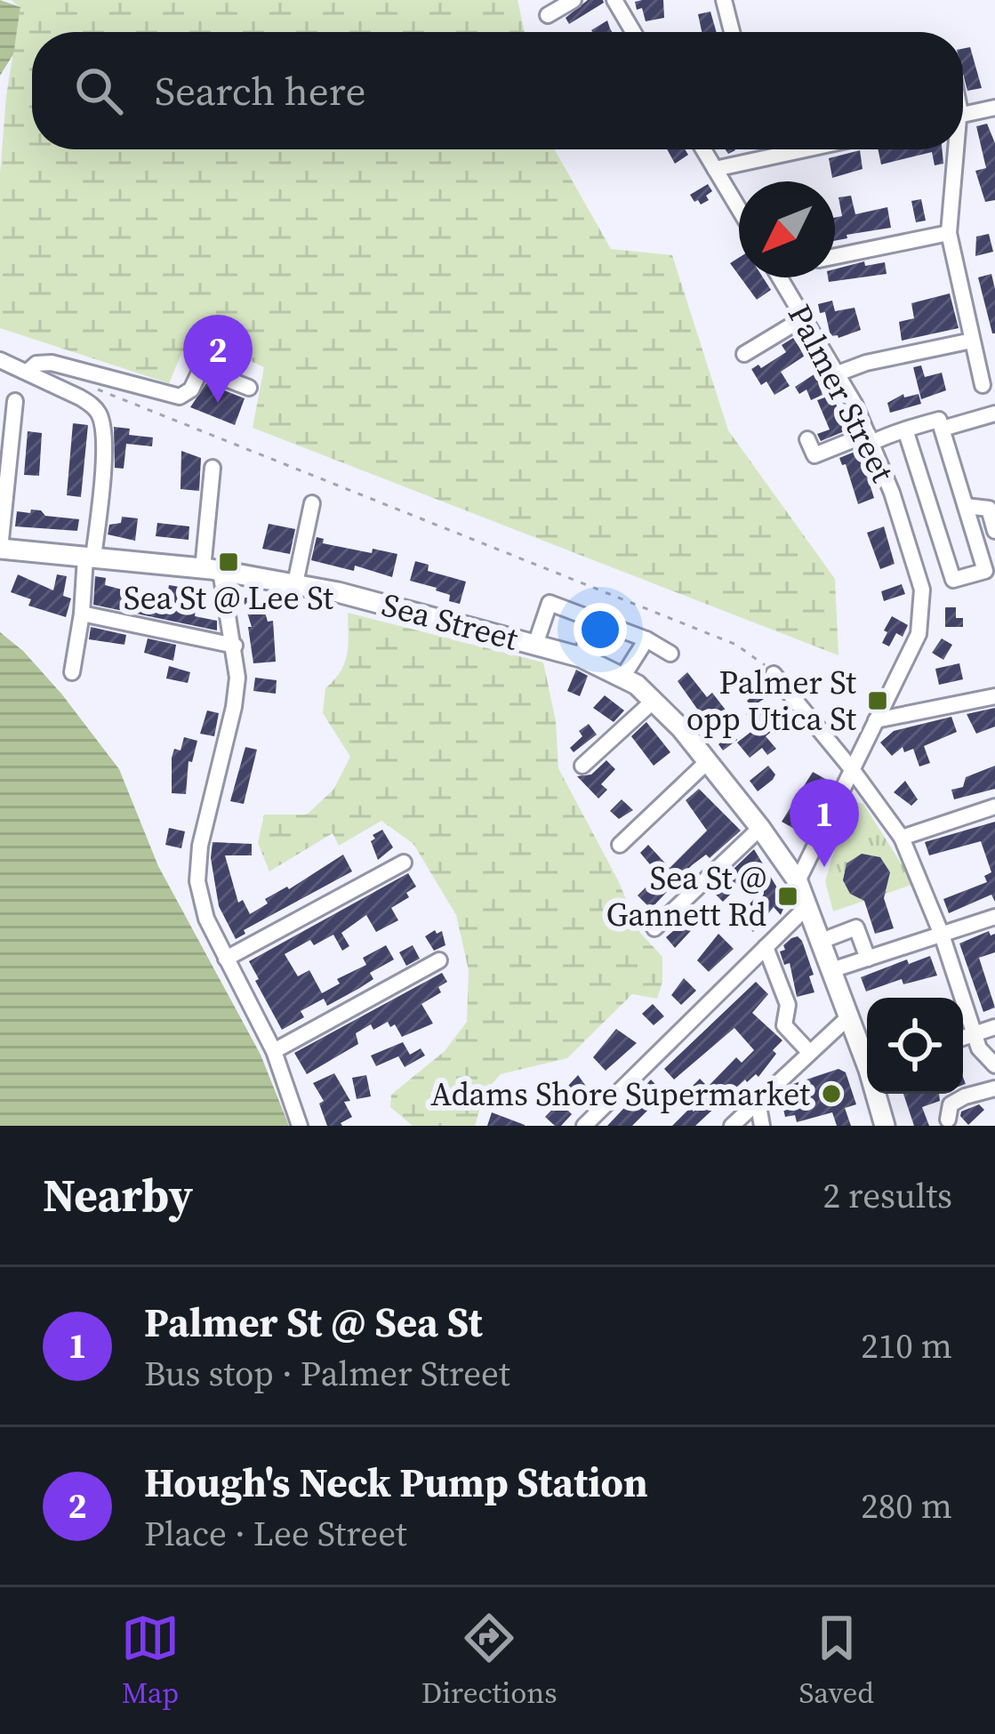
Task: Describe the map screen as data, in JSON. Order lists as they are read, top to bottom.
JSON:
{
  "streets": {
    "main road": ["Sea Street"],
    "street": ["Palmer Street"]
  },
  "crossings": [
    ["Palmer Street", "Sea Street"]
  ],
  "places": {
    "transit": ["Sea St @ Lee St", "Palmer St opp Utica St", "Sea St @ Gannett Rd"],
    "other": ["Adams Shore Supermarket"]
  },
  "north": "bottom left",
  "page": {
    "search": "Search here",
    "pins": ["2", "1"],
    "heading": ["Nearby", "2 results"],
    "list": [
      {
        "mark": "1",
        "name": "Palmer St @ Sea St",
        "note": "Bus stop · Palmer Street",
        "value": "210 m"
      },
      {
        "mark": "2",
        "name": "Hough's Neck Pump Station",
        "note": "Place · Lee Street",
        "value": "280 m"
      }
    ],
    "nav": ["Map", "Directions", "Saved"]
  }
}
